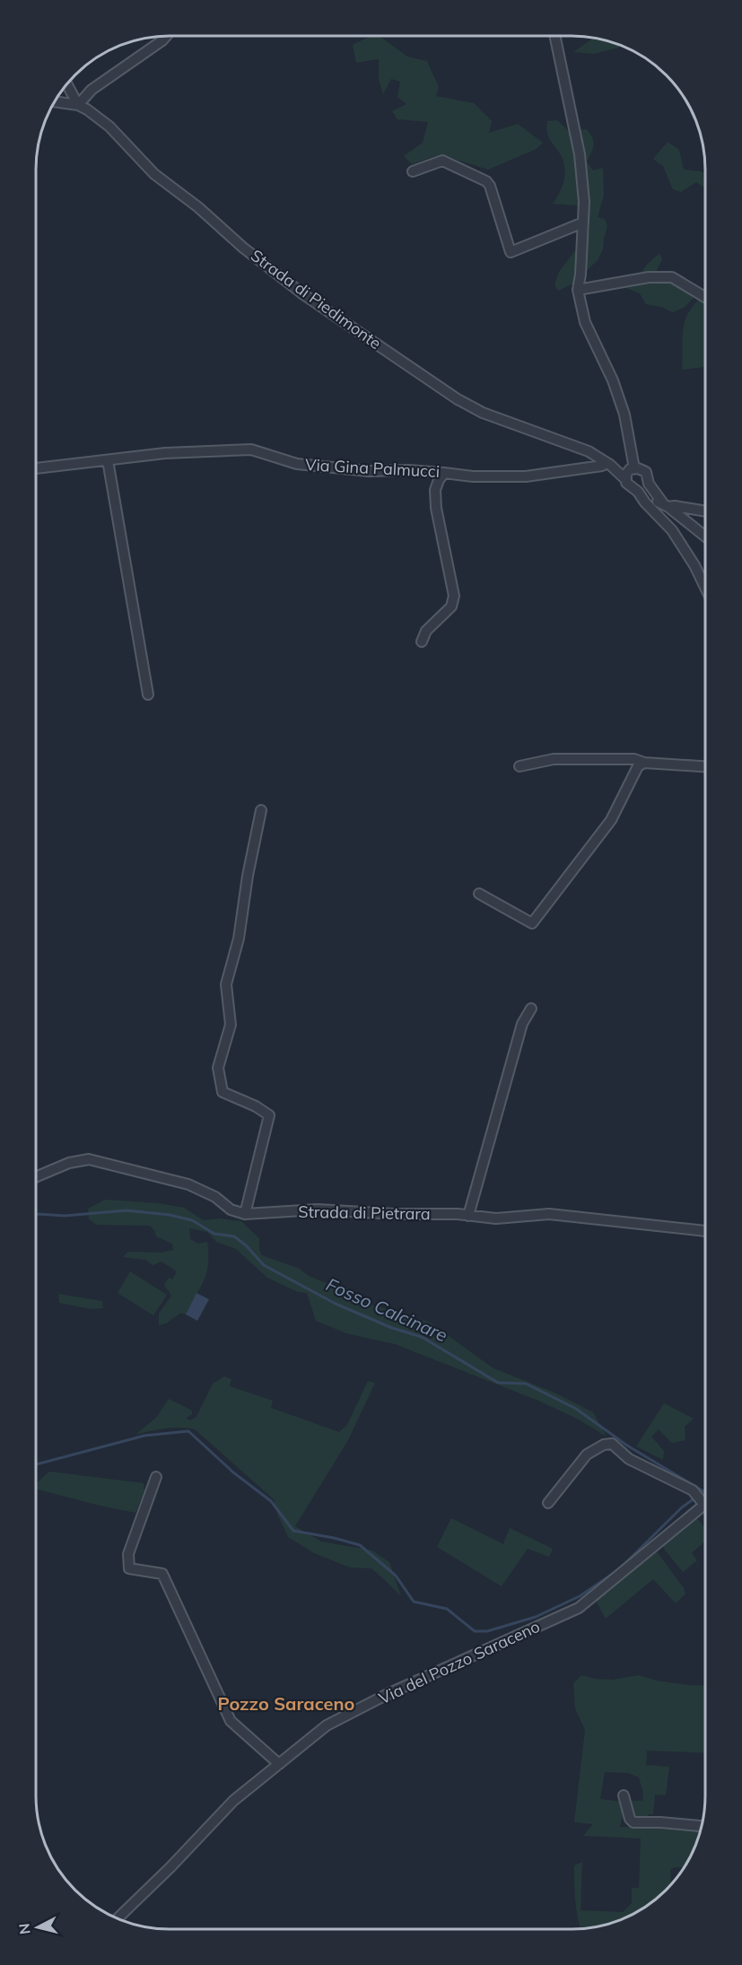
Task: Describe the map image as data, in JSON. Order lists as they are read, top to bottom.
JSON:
{
  "streets": {
    "street": [
      "Strada di Piedimonte",
      "Via Gina Palmucci",
      "Strada di Pietrara",
      "Via del Pozzo Saraceno"
    ]
  },
  "crossings": [
    ["Strada di Piedimonte", "Via Gina Palmucci"]
  ],
  "districts": ["Pozzo Saraceno"],
  "water": ["Fosso Calcinare"],
  "north": "left"
}
